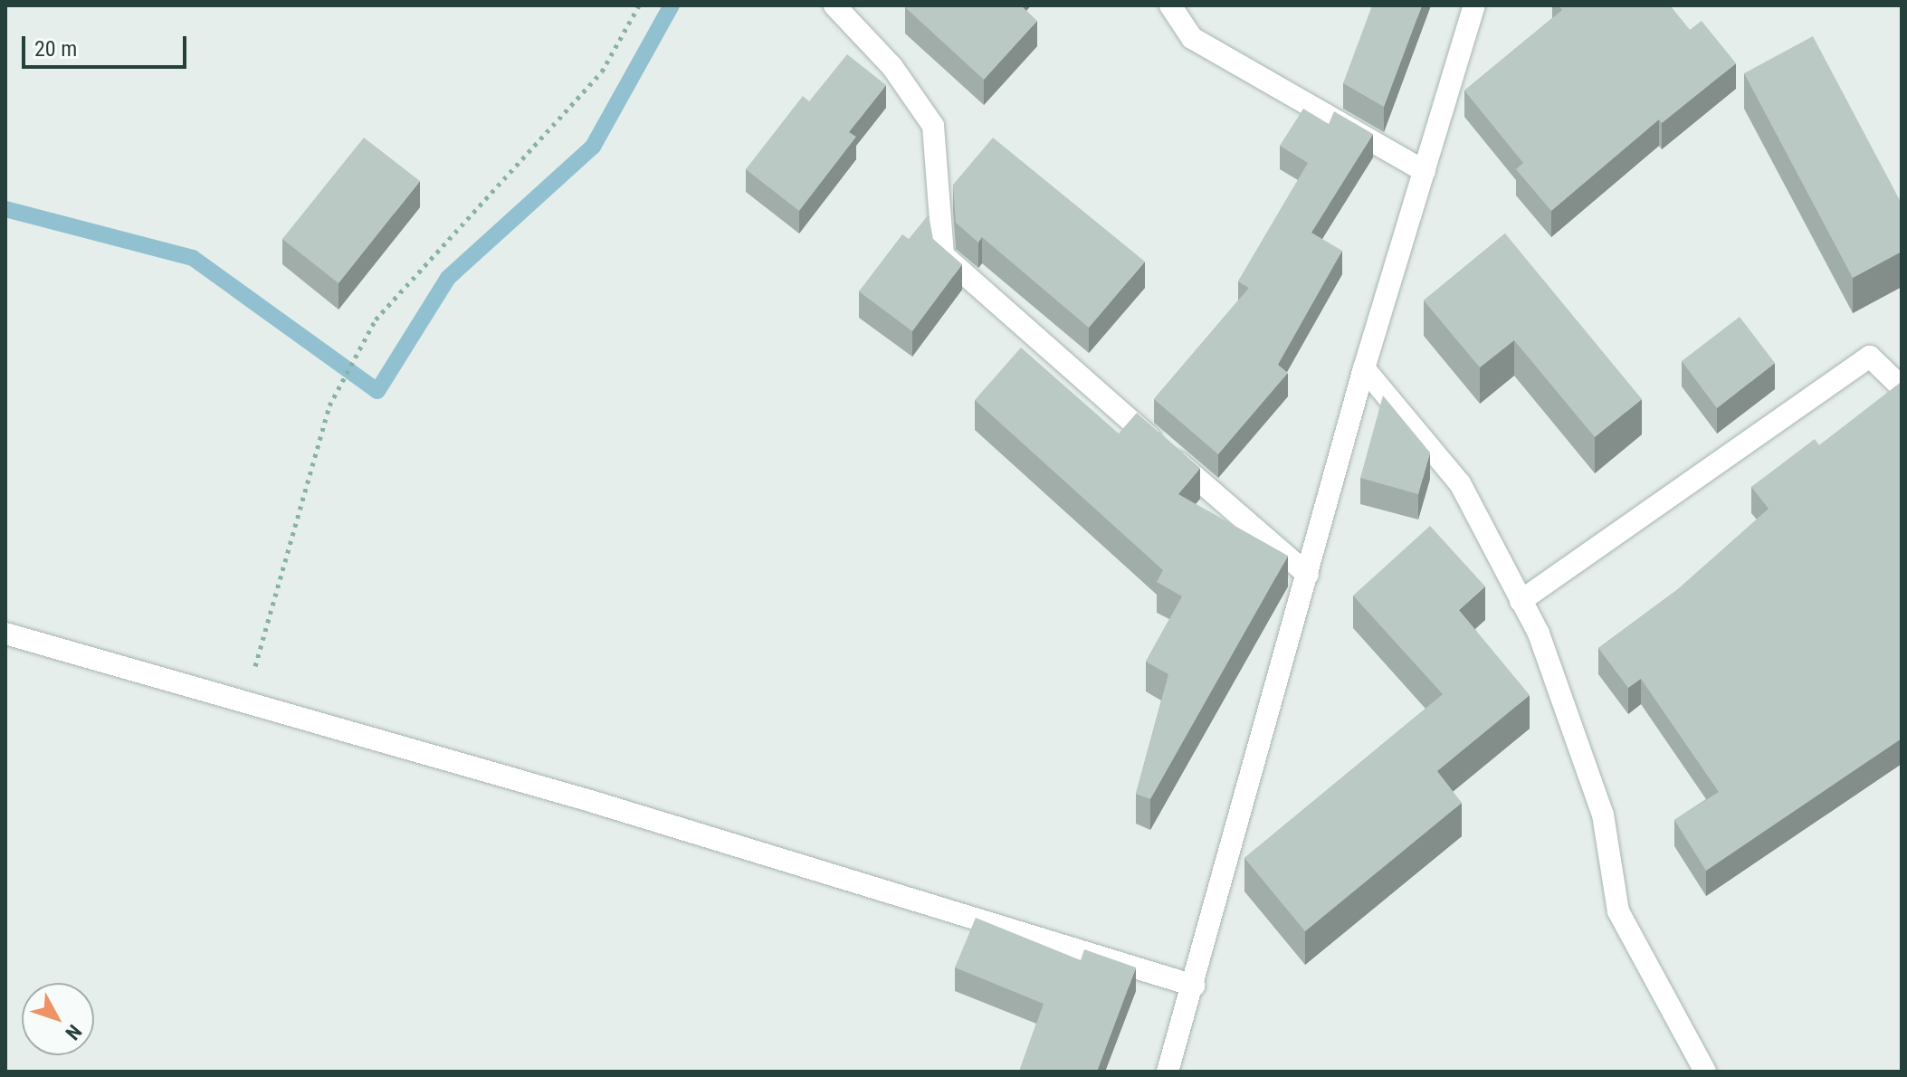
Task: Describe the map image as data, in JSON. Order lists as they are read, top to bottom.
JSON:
{
  "scale_bar": "20 m",
  "north": "bottom right"
}
